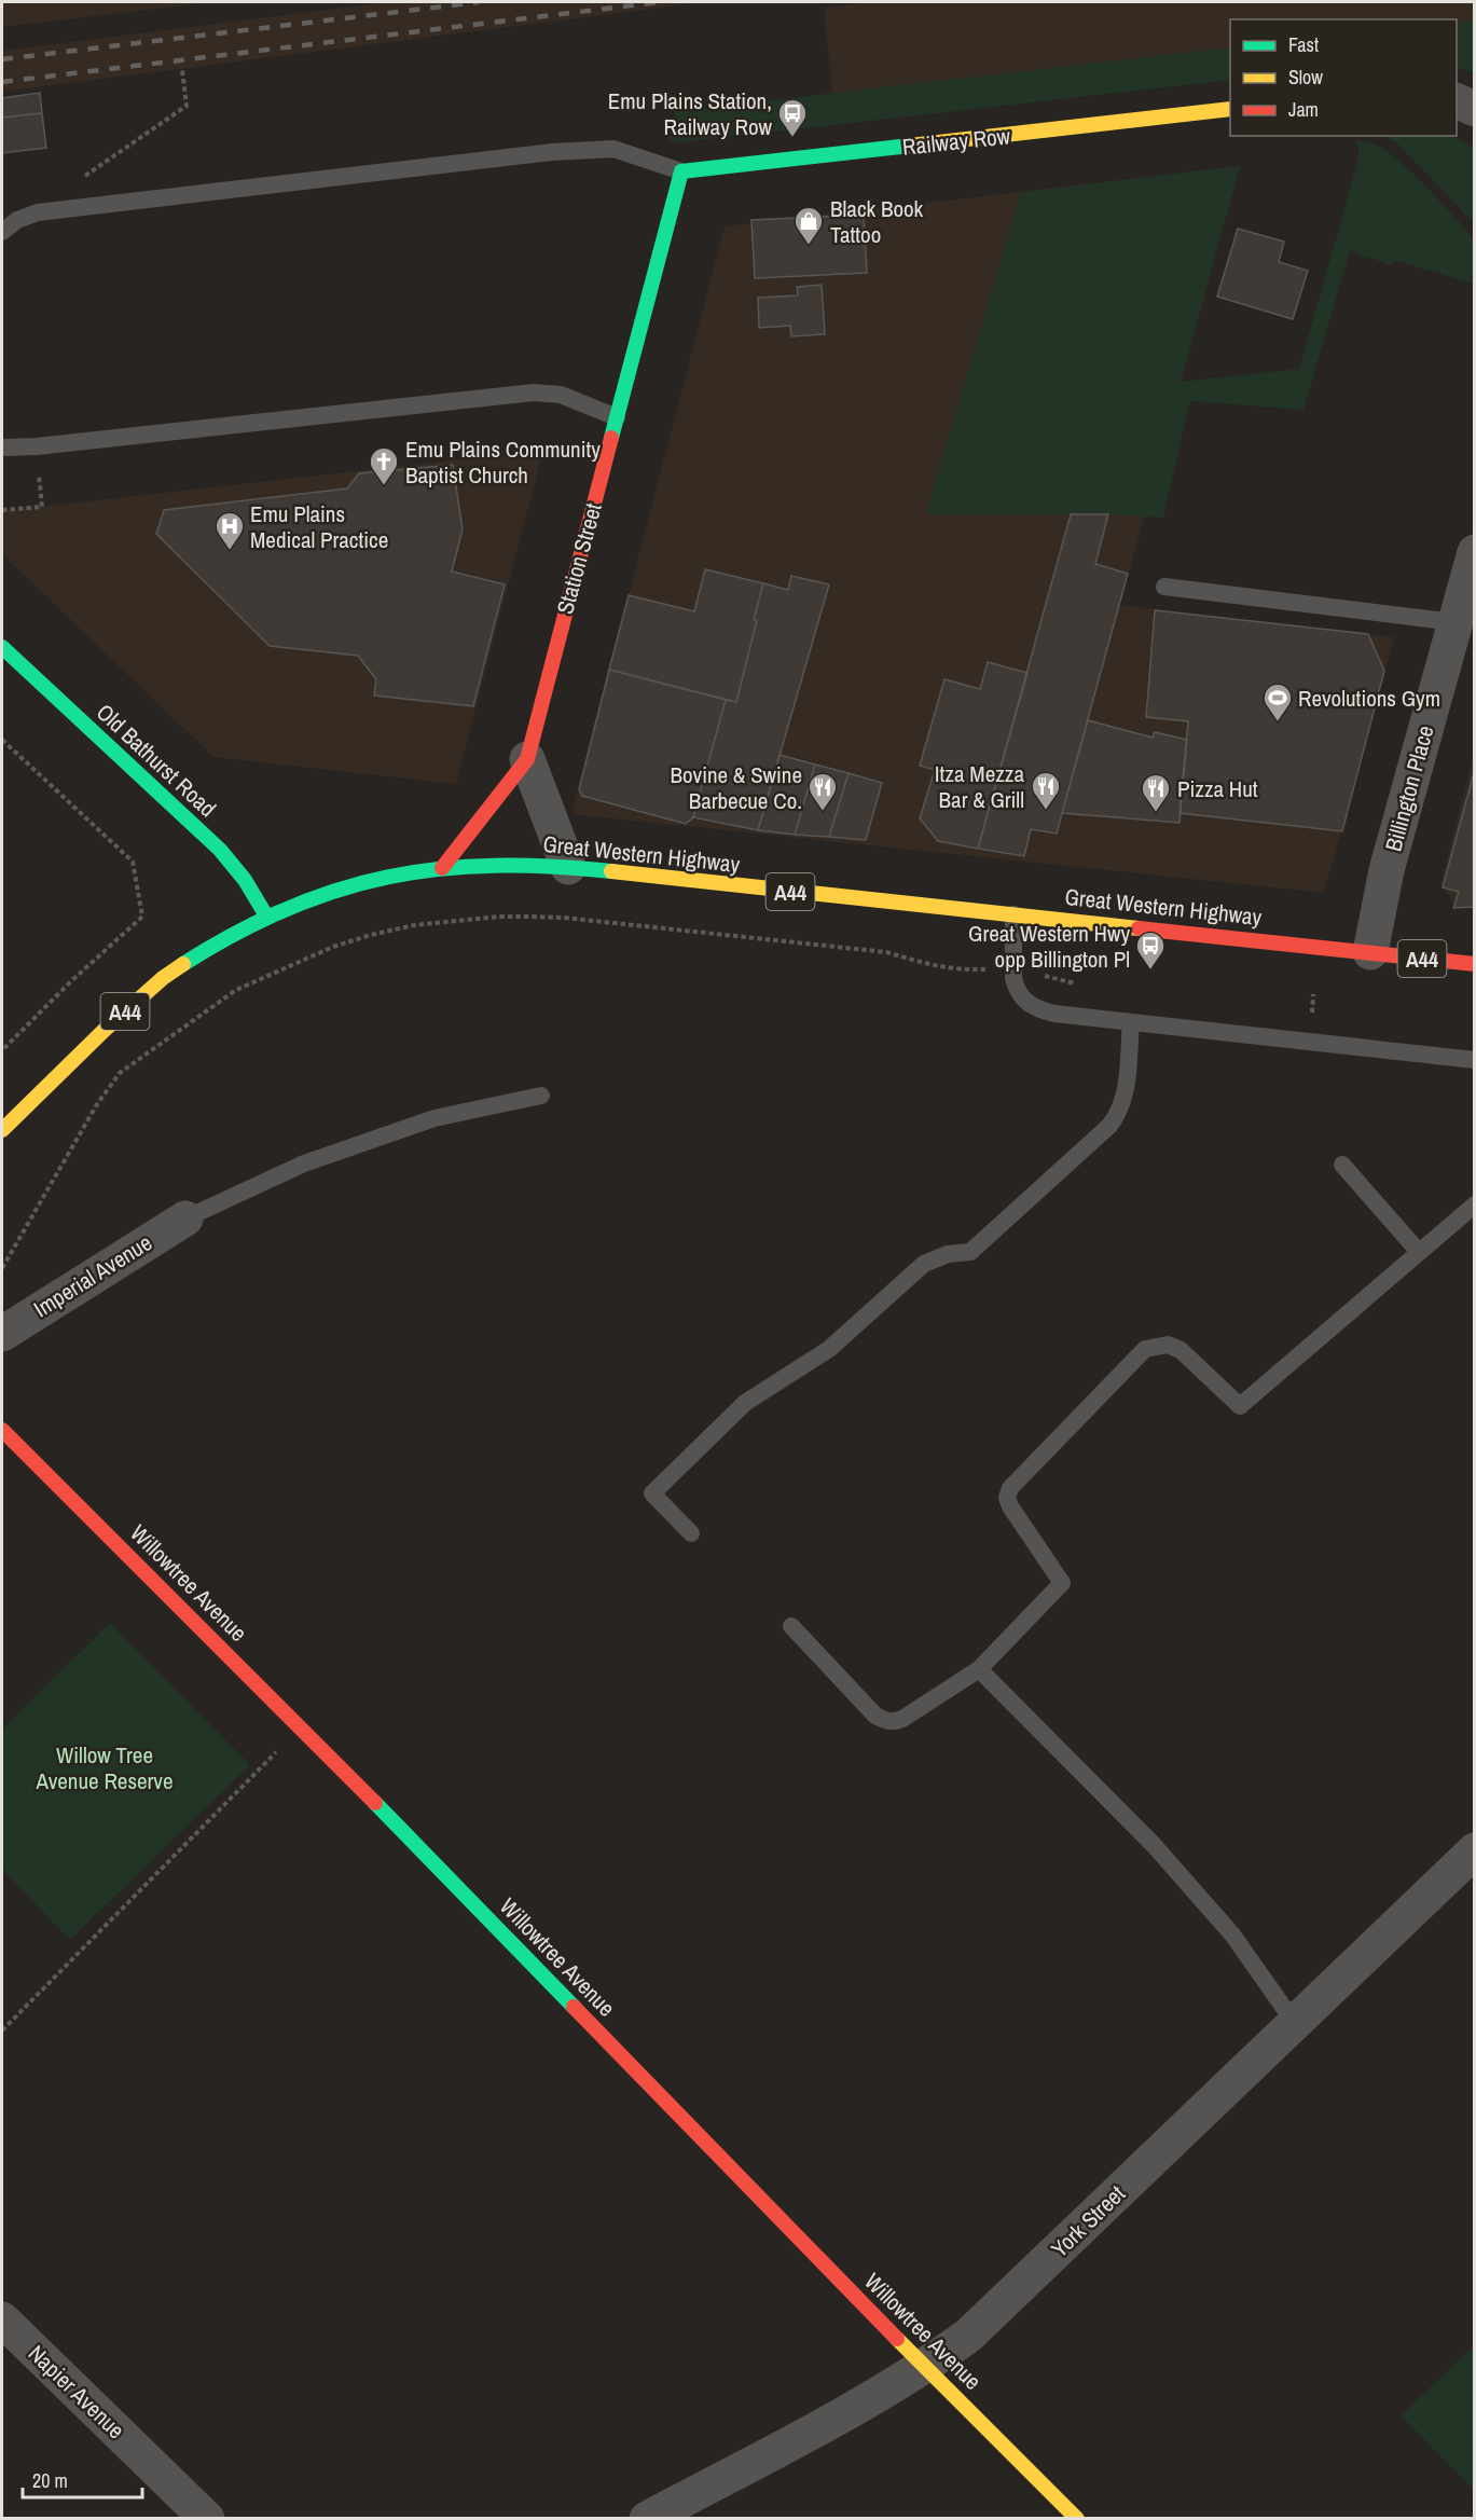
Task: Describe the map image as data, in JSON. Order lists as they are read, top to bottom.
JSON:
{
  "streets": {
    "main road": [
      "Railway Row",
      "Station Street",
      "Old Bathurst Road",
      "Great Western Highway",
      "A44",
      "Willowtree Avenue"
    ],
    "street": [
      "Billington Place",
      "Imperial Avenue",
      "York Street",
      "Napier Avenue"
    ]
  },
  "crossings": [
    ["Railway Row", "Station Street"],
    ["Station Street", "Great Western Highway"],
    ["Old Bathurst Road", "Great Western Highway"],
    ["Billington Place", "Great Western Highway"],
    ["Willowtree Avenue", "York Street"]
  ],
  "parks": ["Willow Tree Avenue Reserve"],
  "places": {
    "bus stop": ["Emu Plains Station, Railway Row", "Great Western Hwy opp Billington Pl"],
    "shop": ["Black Book Tattoo"],
    "church": ["Emu Plains Community Baptist Church"],
    "hospital": ["Emu Plains Medical Practice"],
    "sports": ["Revolutions Gym"],
    "restaurant": ["Itza Mezza Bar & Grill", "Bovine & Swine Barbecue Co.", "Pizza Hut"]
  },
  "legend": ["Fast", "Slow", "Jam"],
  "scale_bar": "20 m"
}
